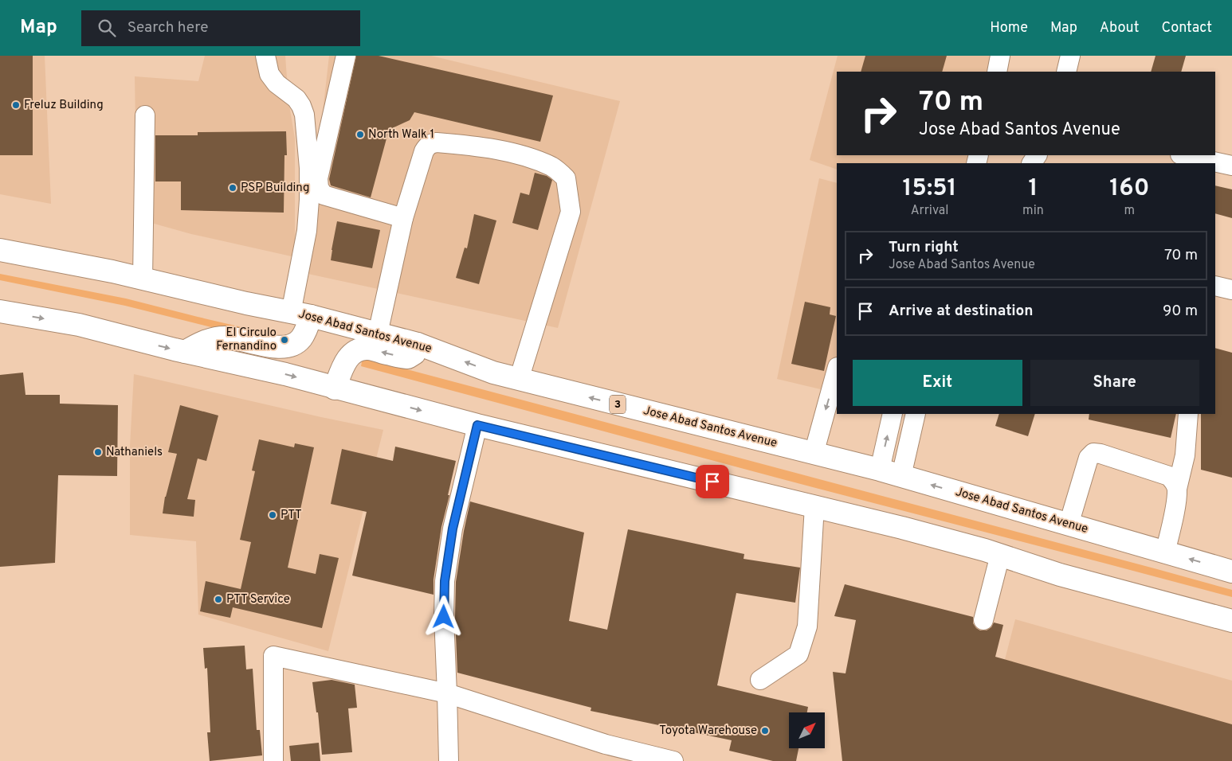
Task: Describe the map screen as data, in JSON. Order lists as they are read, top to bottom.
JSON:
{
  "streets": {
    "highway": ["Jose Abad Santos Avenue", "3"]
  },
  "places": [
    "Freluz Building",
    "North Walk 1",
    "PSP Building",
    "El Circulo Fernandino",
    "Nathaniels",
    "PTT",
    "PTT Service",
    "Toyota Warehouse"
  ],
  "north": "top right",
  "page": {
    "header": "Map",
    "search": "Search here",
    "nav": [
      "Home",
      "Map",
      "About",
      "Contact"
    ],
    "turn": ["70 m", "Jose Abad Santos Avenue"],
    "eta": [
      "15:51",
      "Arrival",
      "1",
      "min",
      "160",
      "m"
    ],
    "list": [
      {
        "name": "Turn right",
        "note": "Jose Abad Santos Avenue",
        "value": "70 m"
      },
      {
        "name": "Arrive at destination",
        "value": "90 m"
      }
    ],
    "buttons": ["Exit", "Share"]
  }
}
